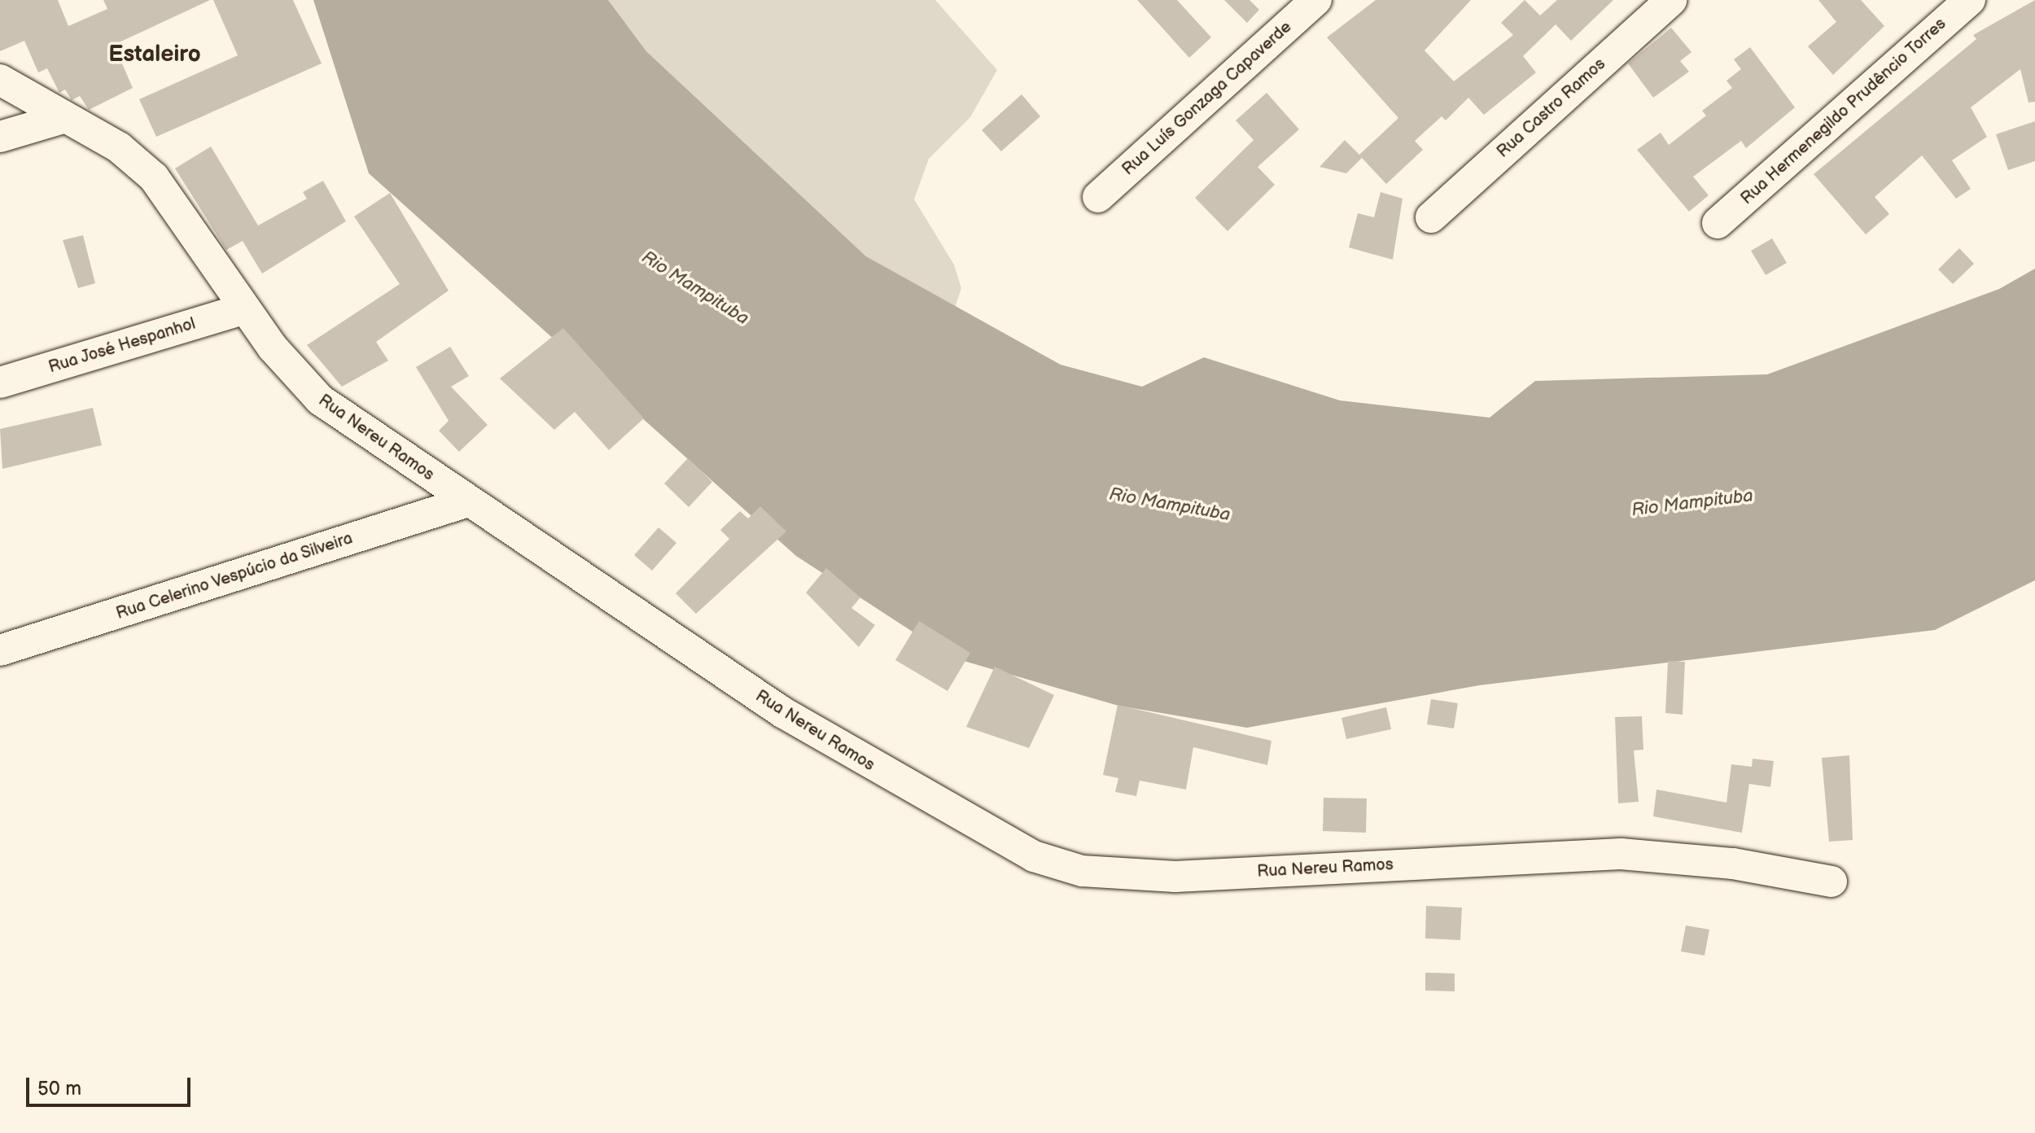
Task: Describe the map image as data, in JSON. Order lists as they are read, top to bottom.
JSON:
{
  "streets": {
    "street": [
      "Rua Luís Gonzaga Capaverde",
      "Rua Castro Ramos",
      "Rua Hermenegildo Prudêncio Torres",
      "Rua José Hespanhol",
      "Rua Nereu Ramos",
      "Rua Celerino Vespúcio da Silveira"
    ]
  },
  "crossings": [
    ["Rua José Hespanhol", "Rua Nereu Ramos"],
    ["Rua Nereu Ramos", "Rua Celerino Vespúcio da Silveira"]
  ],
  "districts": ["Estaleiro"],
  "water": ["Rio Mampituba"],
  "scale_bar": "50 m"
}
